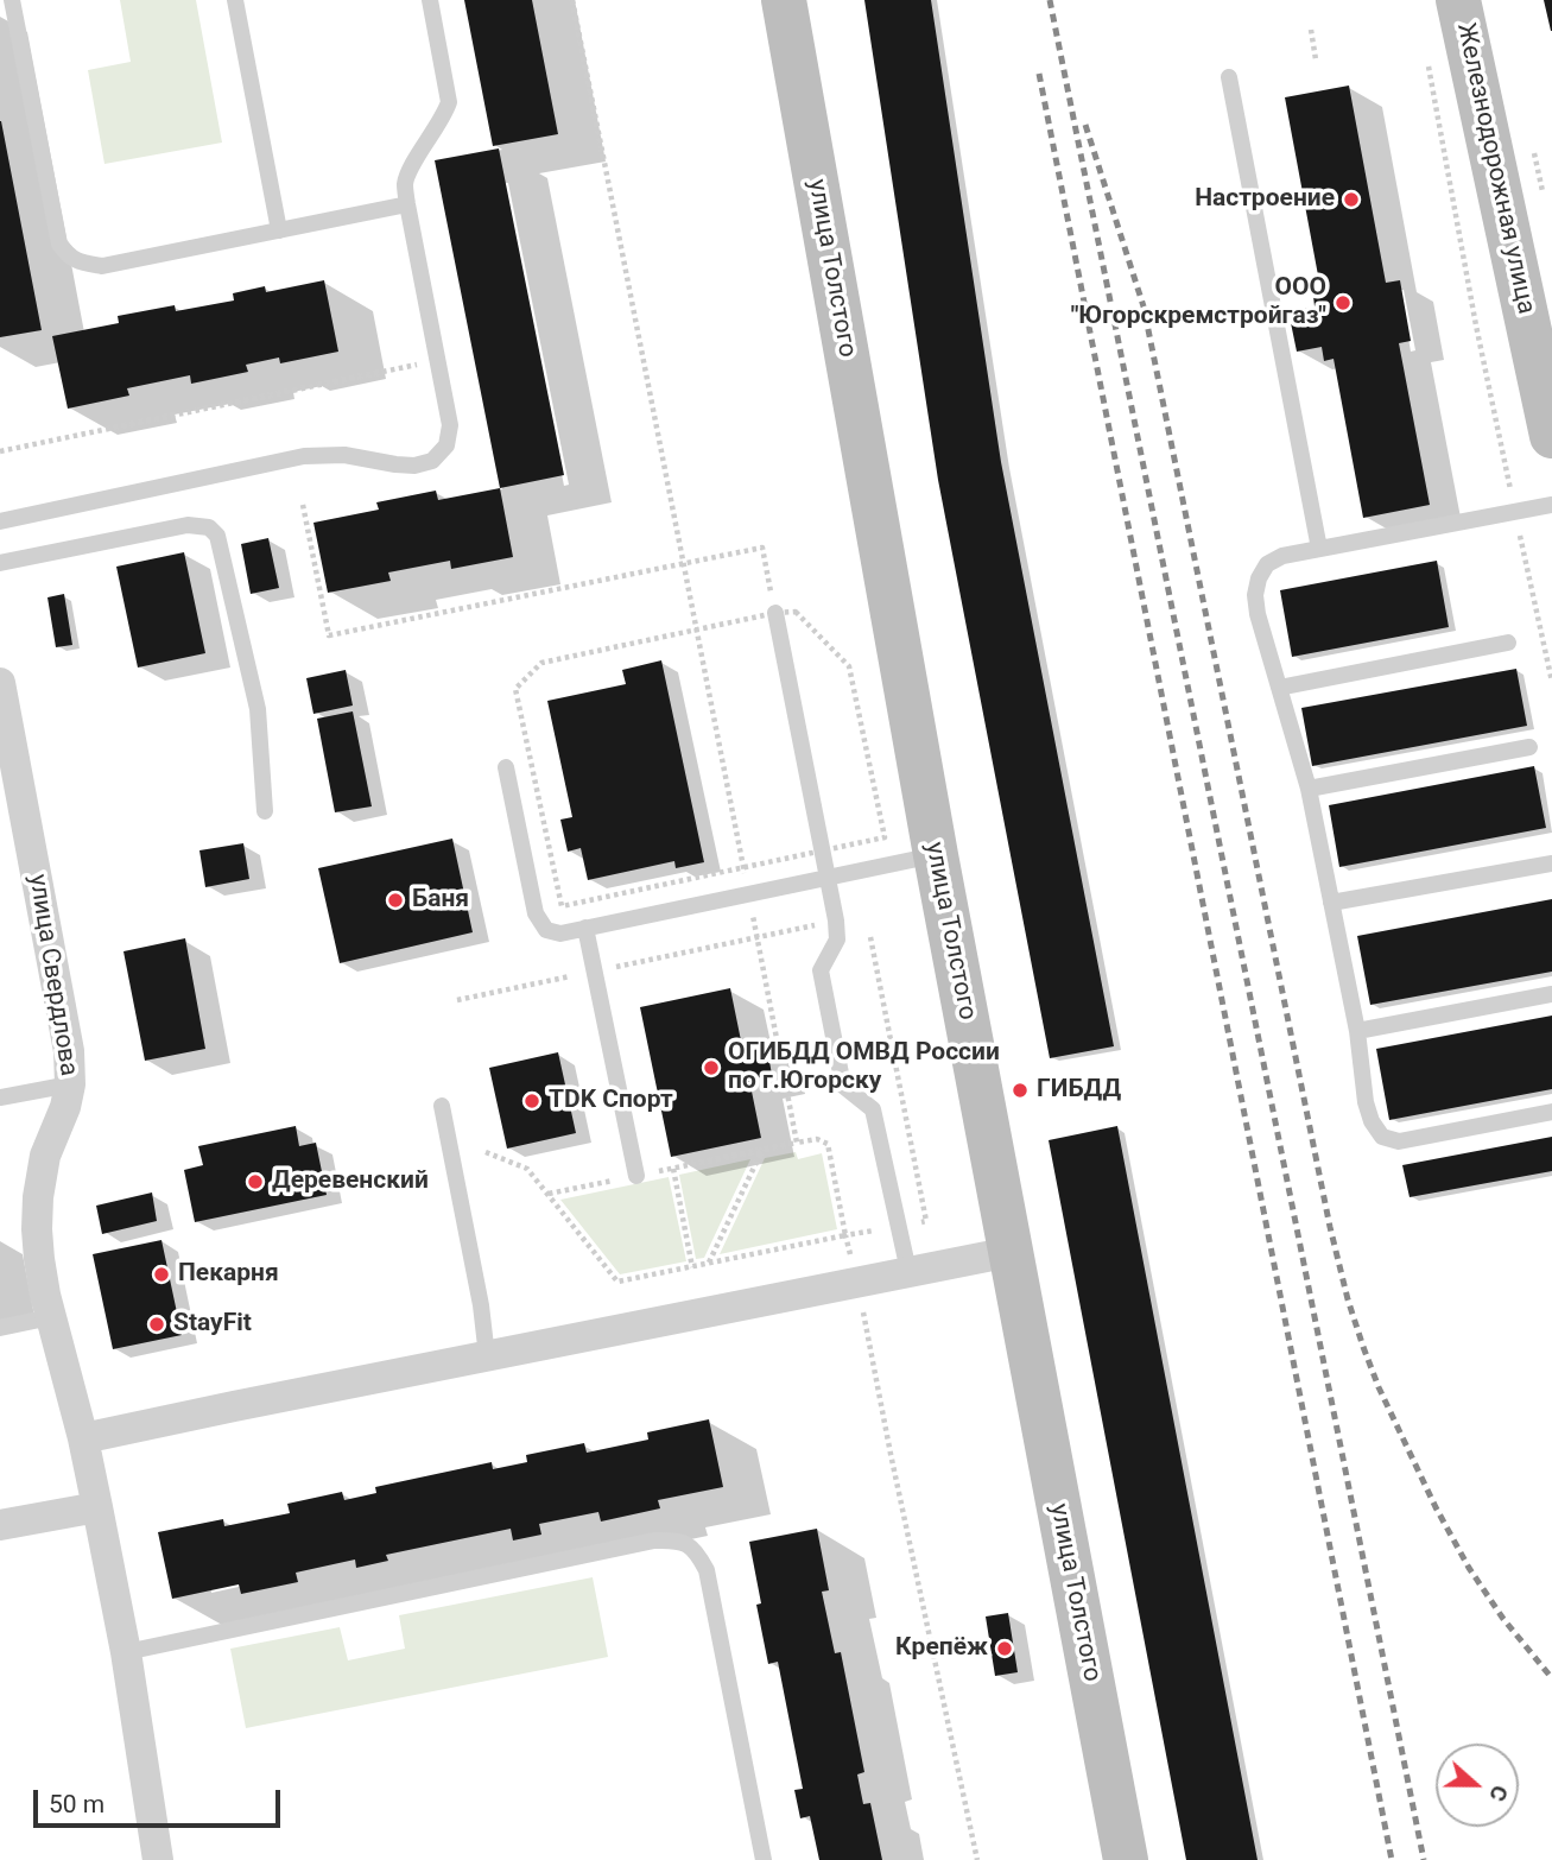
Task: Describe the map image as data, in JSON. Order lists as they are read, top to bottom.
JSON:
{
  "streets": {
    "street": ["Железнодорожная улица", "улица Толстого", "улица Свердлова"]
  },
  "places": [
    "Настроение",
    "ООО \"Югорскремстройгаз\"",
    "Баня",
    "ОГИБДД ОМВД России по г.Югорску",
    "ГИБДД",
    "TDK Спорт",
    "Деревенский",
    "Пекарня",
    "StayFit",
    "Крепёж"
  ],
  "scale_bar": "50 m",
  "north": "right"
}
